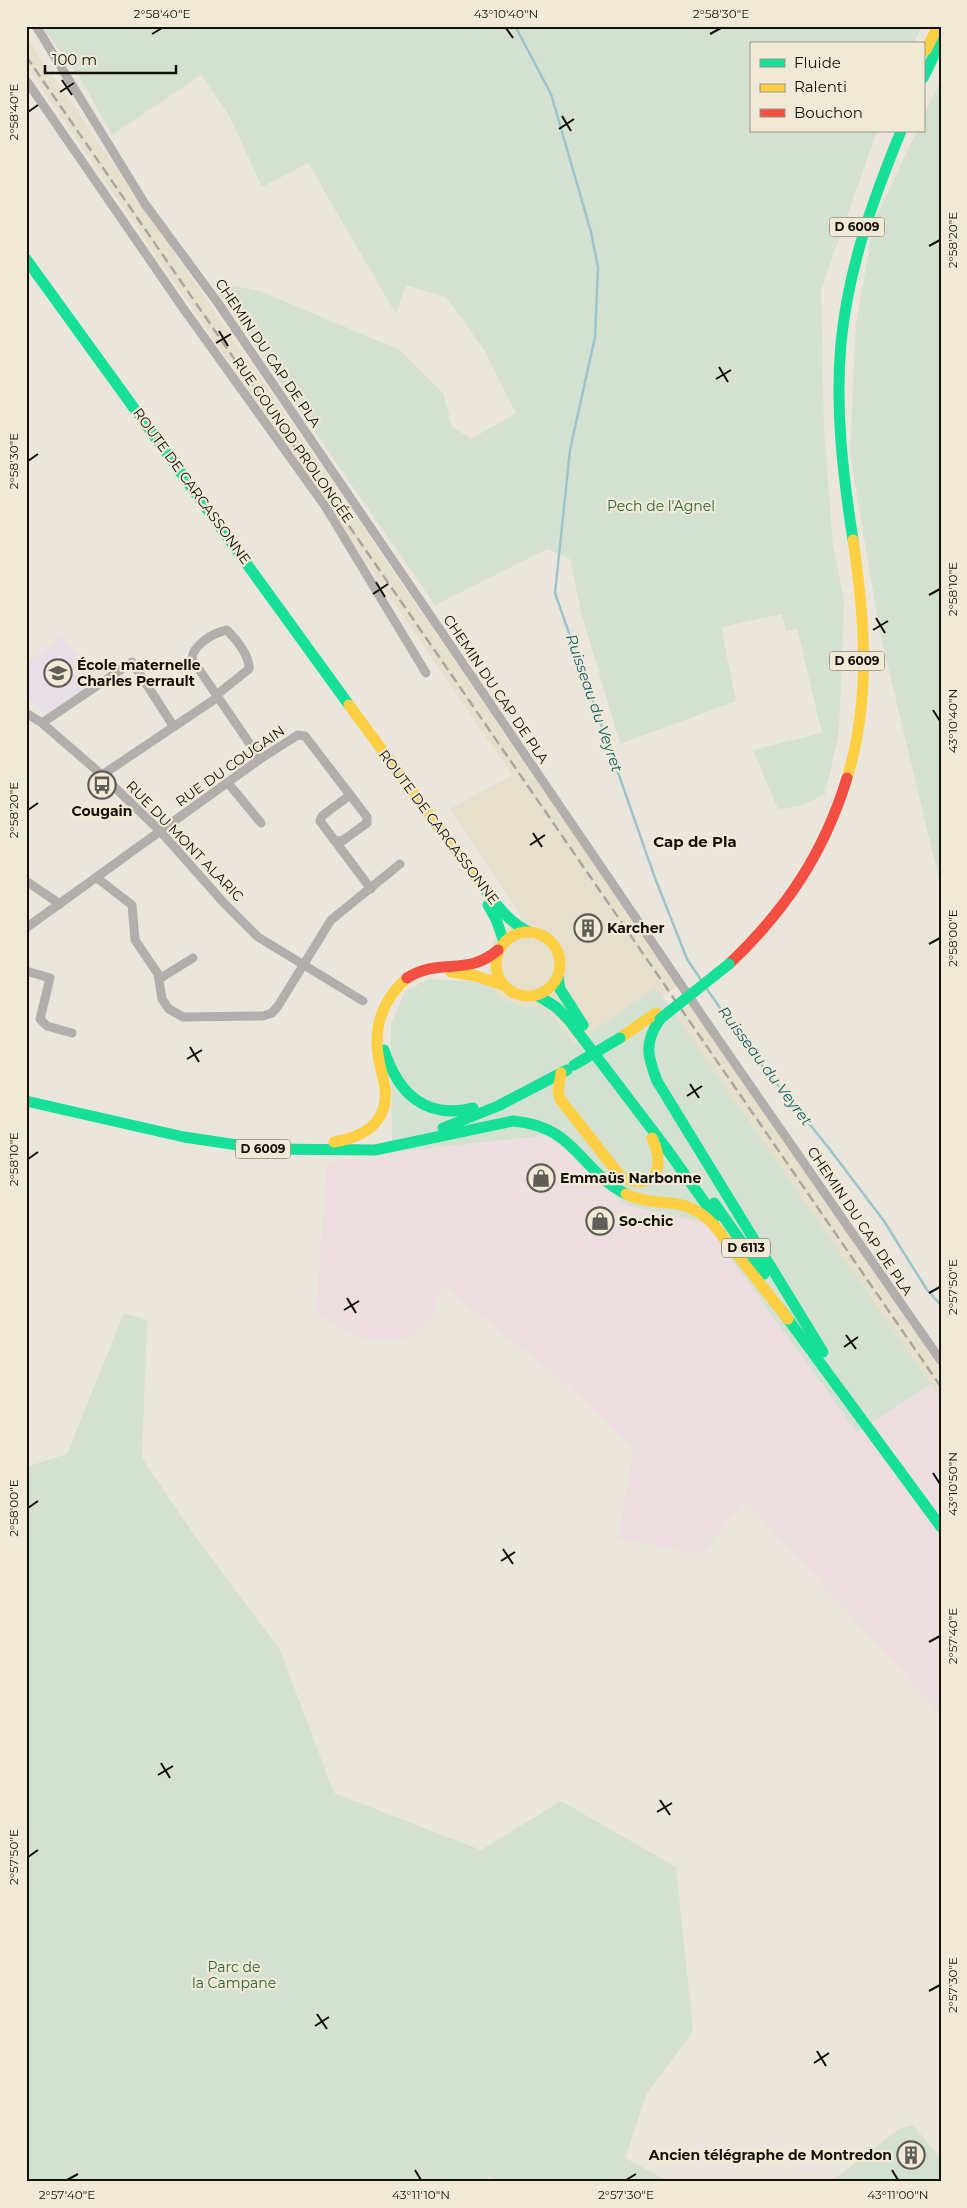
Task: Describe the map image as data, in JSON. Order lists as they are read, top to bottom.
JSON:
{
  "streets": {
    "main road": ["D 6009", "ROUTE DE CARCASSONNE", "D 6113"],
    "street": [
      "CHEMIN DU CAP DE PLA",
      "RUE GOUNOD PROLONGÉE",
      "RUE DU COUGAIN",
      "RUE DU MONT ALARIC"
    ]
  },
  "crossings": [
    ["ROUTE DE CARCASSONNE", "D 6113"],
    ["RUE DU COUGAIN", "RUE DU MONT ALARIC"]
  ],
  "districts": ["Cap de Pla"],
  "water": ["Ruisseau du Veyret"],
  "parks": ["Pech de l'Agnel", "Parc de la Campane"],
  "places": {
    "school or university": ["École maternelle Charles Perrault"],
    "bus stop": ["Cougain"],
    "building": ["Karcher", "Ancien télégraphe de Montredon"],
    "shop": ["Emmaüs Narbonne", "So-chic"]
  },
  "legend": ["Fluide", "Ralenti", "Bouchon"],
  "scale_bar": "100 m",
  "coordinates": [
    "2°58'40\"E",
    "43°10'40\"N",
    "2°58'30\"E",
    "2°58'20\"E",
    "2°58'10\"E",
    "2°58'00\"E",
    "2°57'50\"E",
    "43°10'50\"N",
    "2°57'40\"E",
    "2°57'30\"E",
    "43°11'10\"N",
    "43°11'00\"N"
  ]
}
